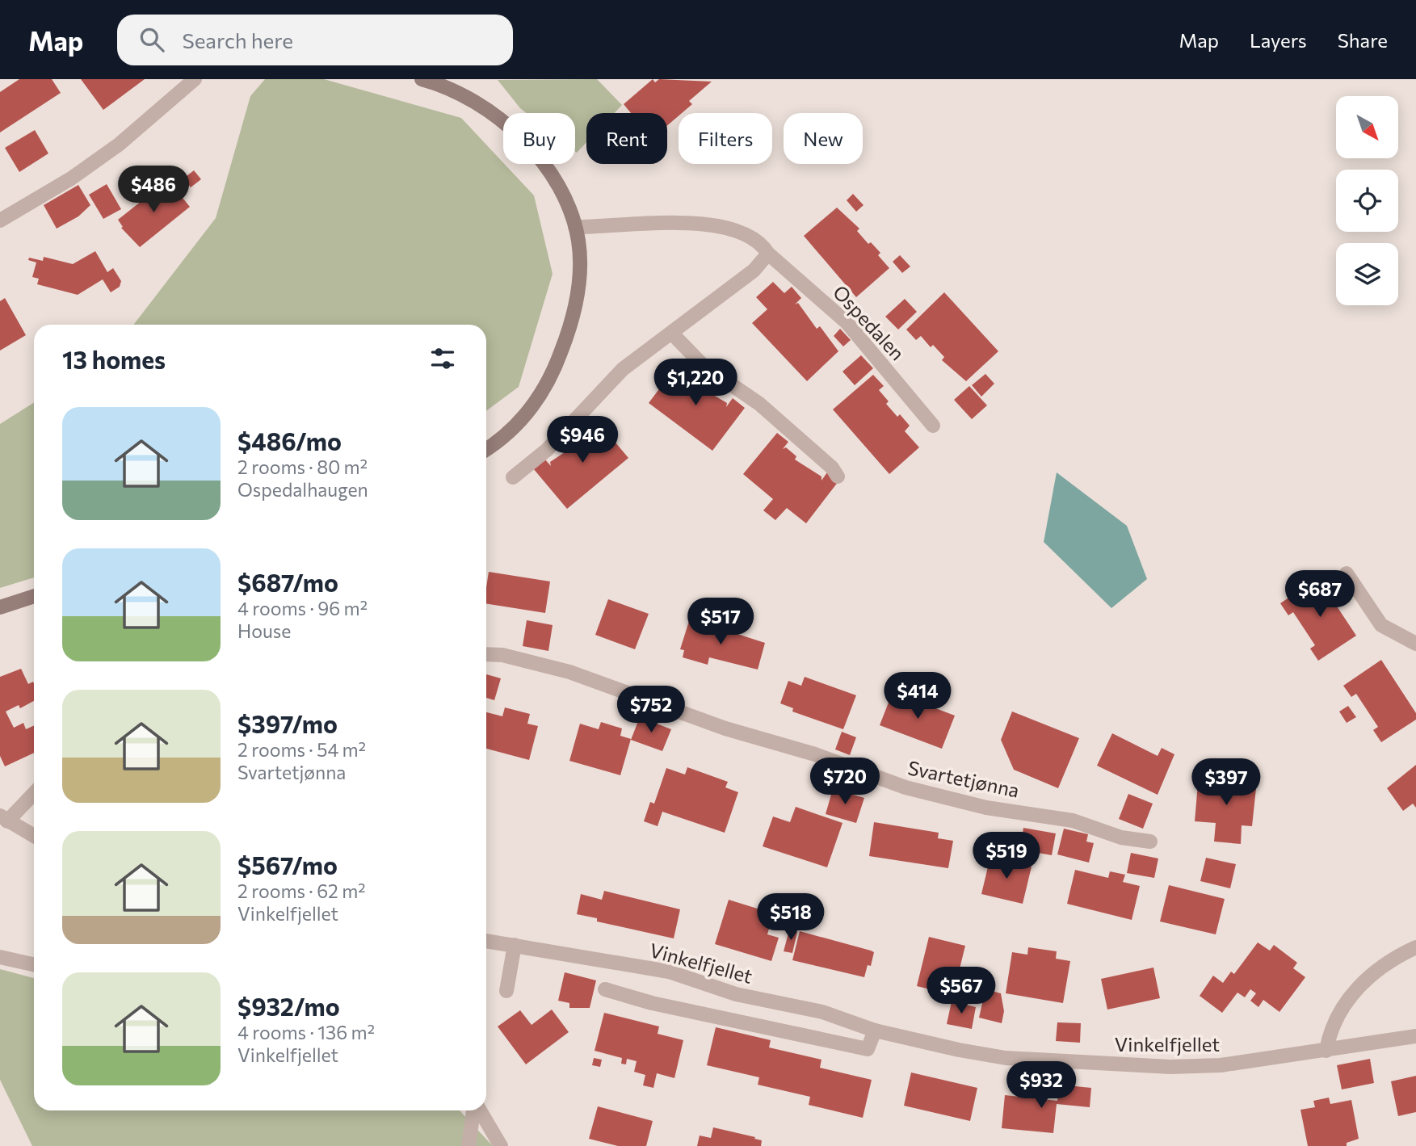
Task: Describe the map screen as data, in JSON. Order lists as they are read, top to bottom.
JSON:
{
  "streets": {
    "street": ["Ospedalen", "Svartetjønna", "Vinkelfjellet"]
  },
  "north": "bottom right",
  "page": {
    "header": "Map",
    "search": "Search here",
    "nav": ["Map", "Layers", "Share"],
    "chip": [
      "Buy",
      "Rent",
      "Filters",
      "New"
    ],
    "price": [
      "$486",
      "$1,220",
      "$946",
      "$687",
      "$517",
      "$414",
      "$752",
      "$720",
      "$397",
      "$519",
      "$518",
      "$567",
      "$932"
    ],
    "heading": "13 homes",
    "list": [
      {
        "name": "$486/mo",
        "note": "2 rooms · 80 m² · Ospedalhaugen"
      },
      {
        "name": "$687/mo",
        "note": "4 rooms · 96 m² · House"
      },
      {
        "name": "$397/mo",
        "note": "2 rooms · 54 m² · Svartetjønna"
      },
      {
        "name": "$567/mo",
        "note": "2 rooms · 62 m² · Vinkelfjellet"
      },
      {
        "name": "$932/mo",
        "note": "4 rooms · 136 m² · Vinkelfjellet"
      }
    ]
  }
}
